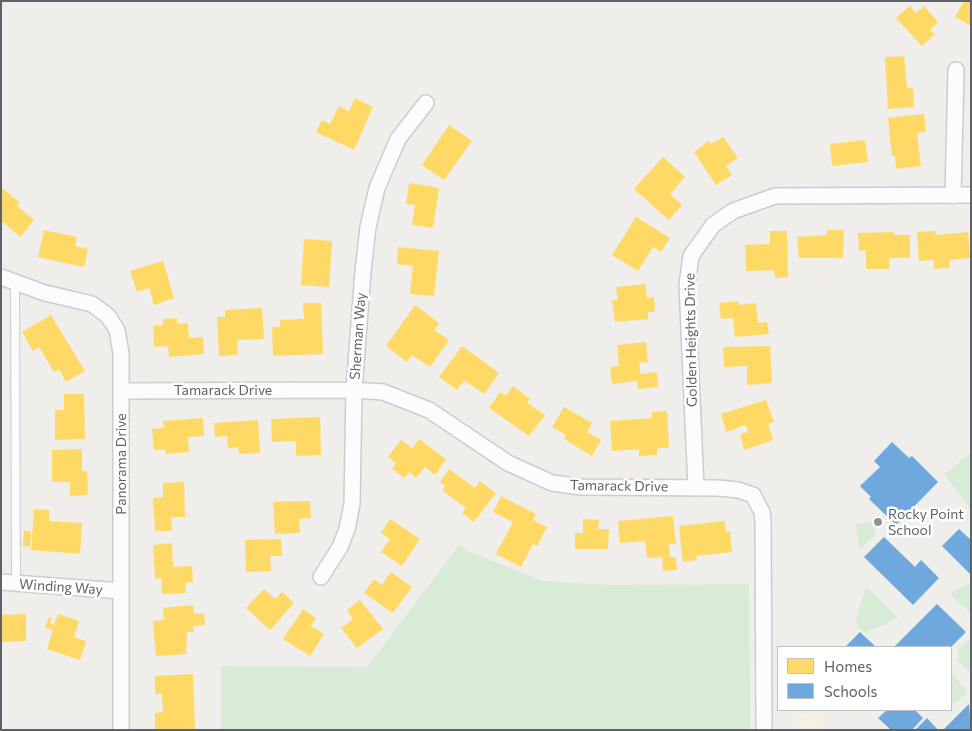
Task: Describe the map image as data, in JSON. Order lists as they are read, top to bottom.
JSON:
{
  "streets": {
    "street": [
      "Sherman Way",
      "Golden Heights Drive",
      "Tamarack Drive",
      "Panorama Drive",
      "Winding Way"
    ]
  },
  "crossings": [
    ["Sherman Way", "Tamarack Drive"],
    ["Golden Heights Drive", "Tamarack Drive"],
    ["Tamarack Drive", "Panorama Drive"],
    ["Panorama Drive", "Winding Way"]
  ],
  "places": ["Rocky Point School"],
  "legend": ["Homes", "Schools"]
}
